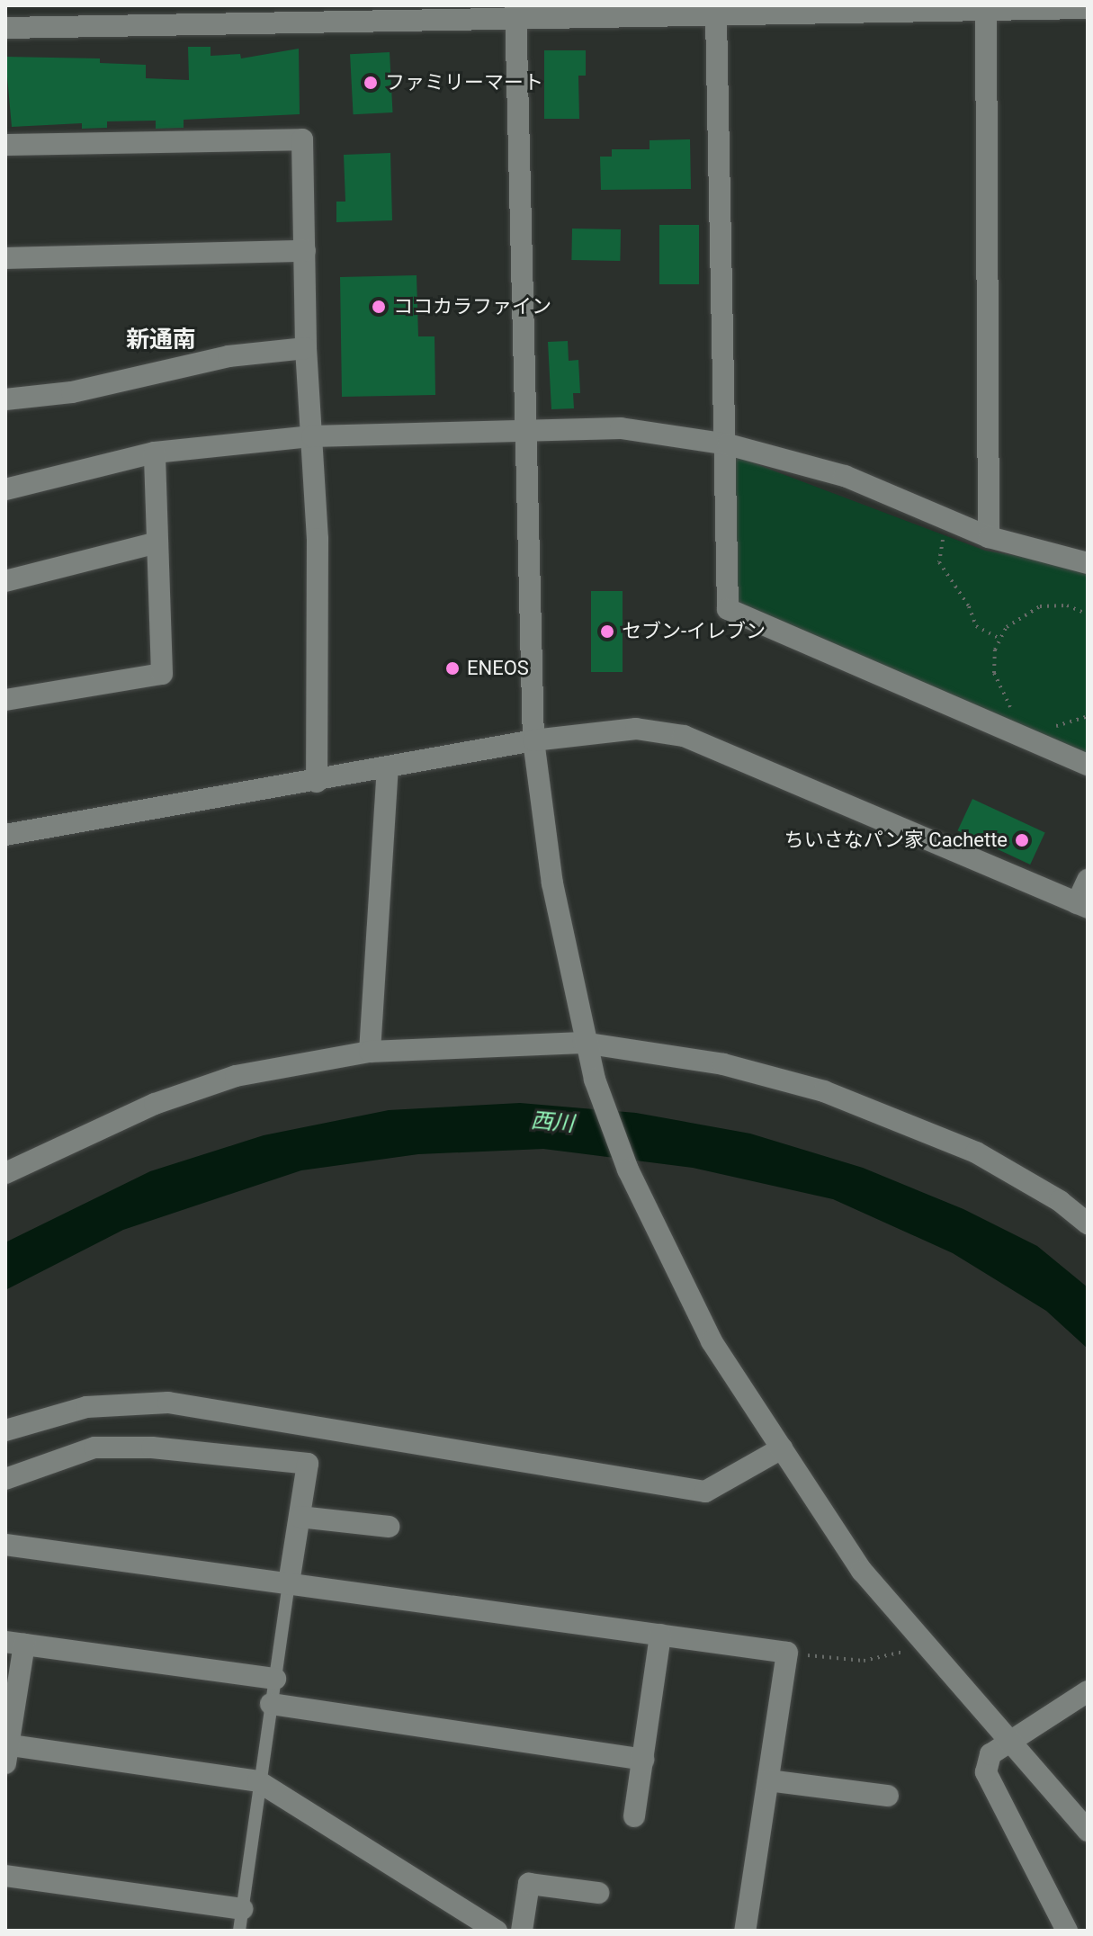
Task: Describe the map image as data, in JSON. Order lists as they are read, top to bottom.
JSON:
{
  "districts": ["新通南"],
  "water": ["西川"],
  "places": [
    "ファミリーマート",
    "ココカラファイン",
    "セブン-イレブン",
    "ENEOS",
    "ちいさなパン家 Cachette"
  ]
}
